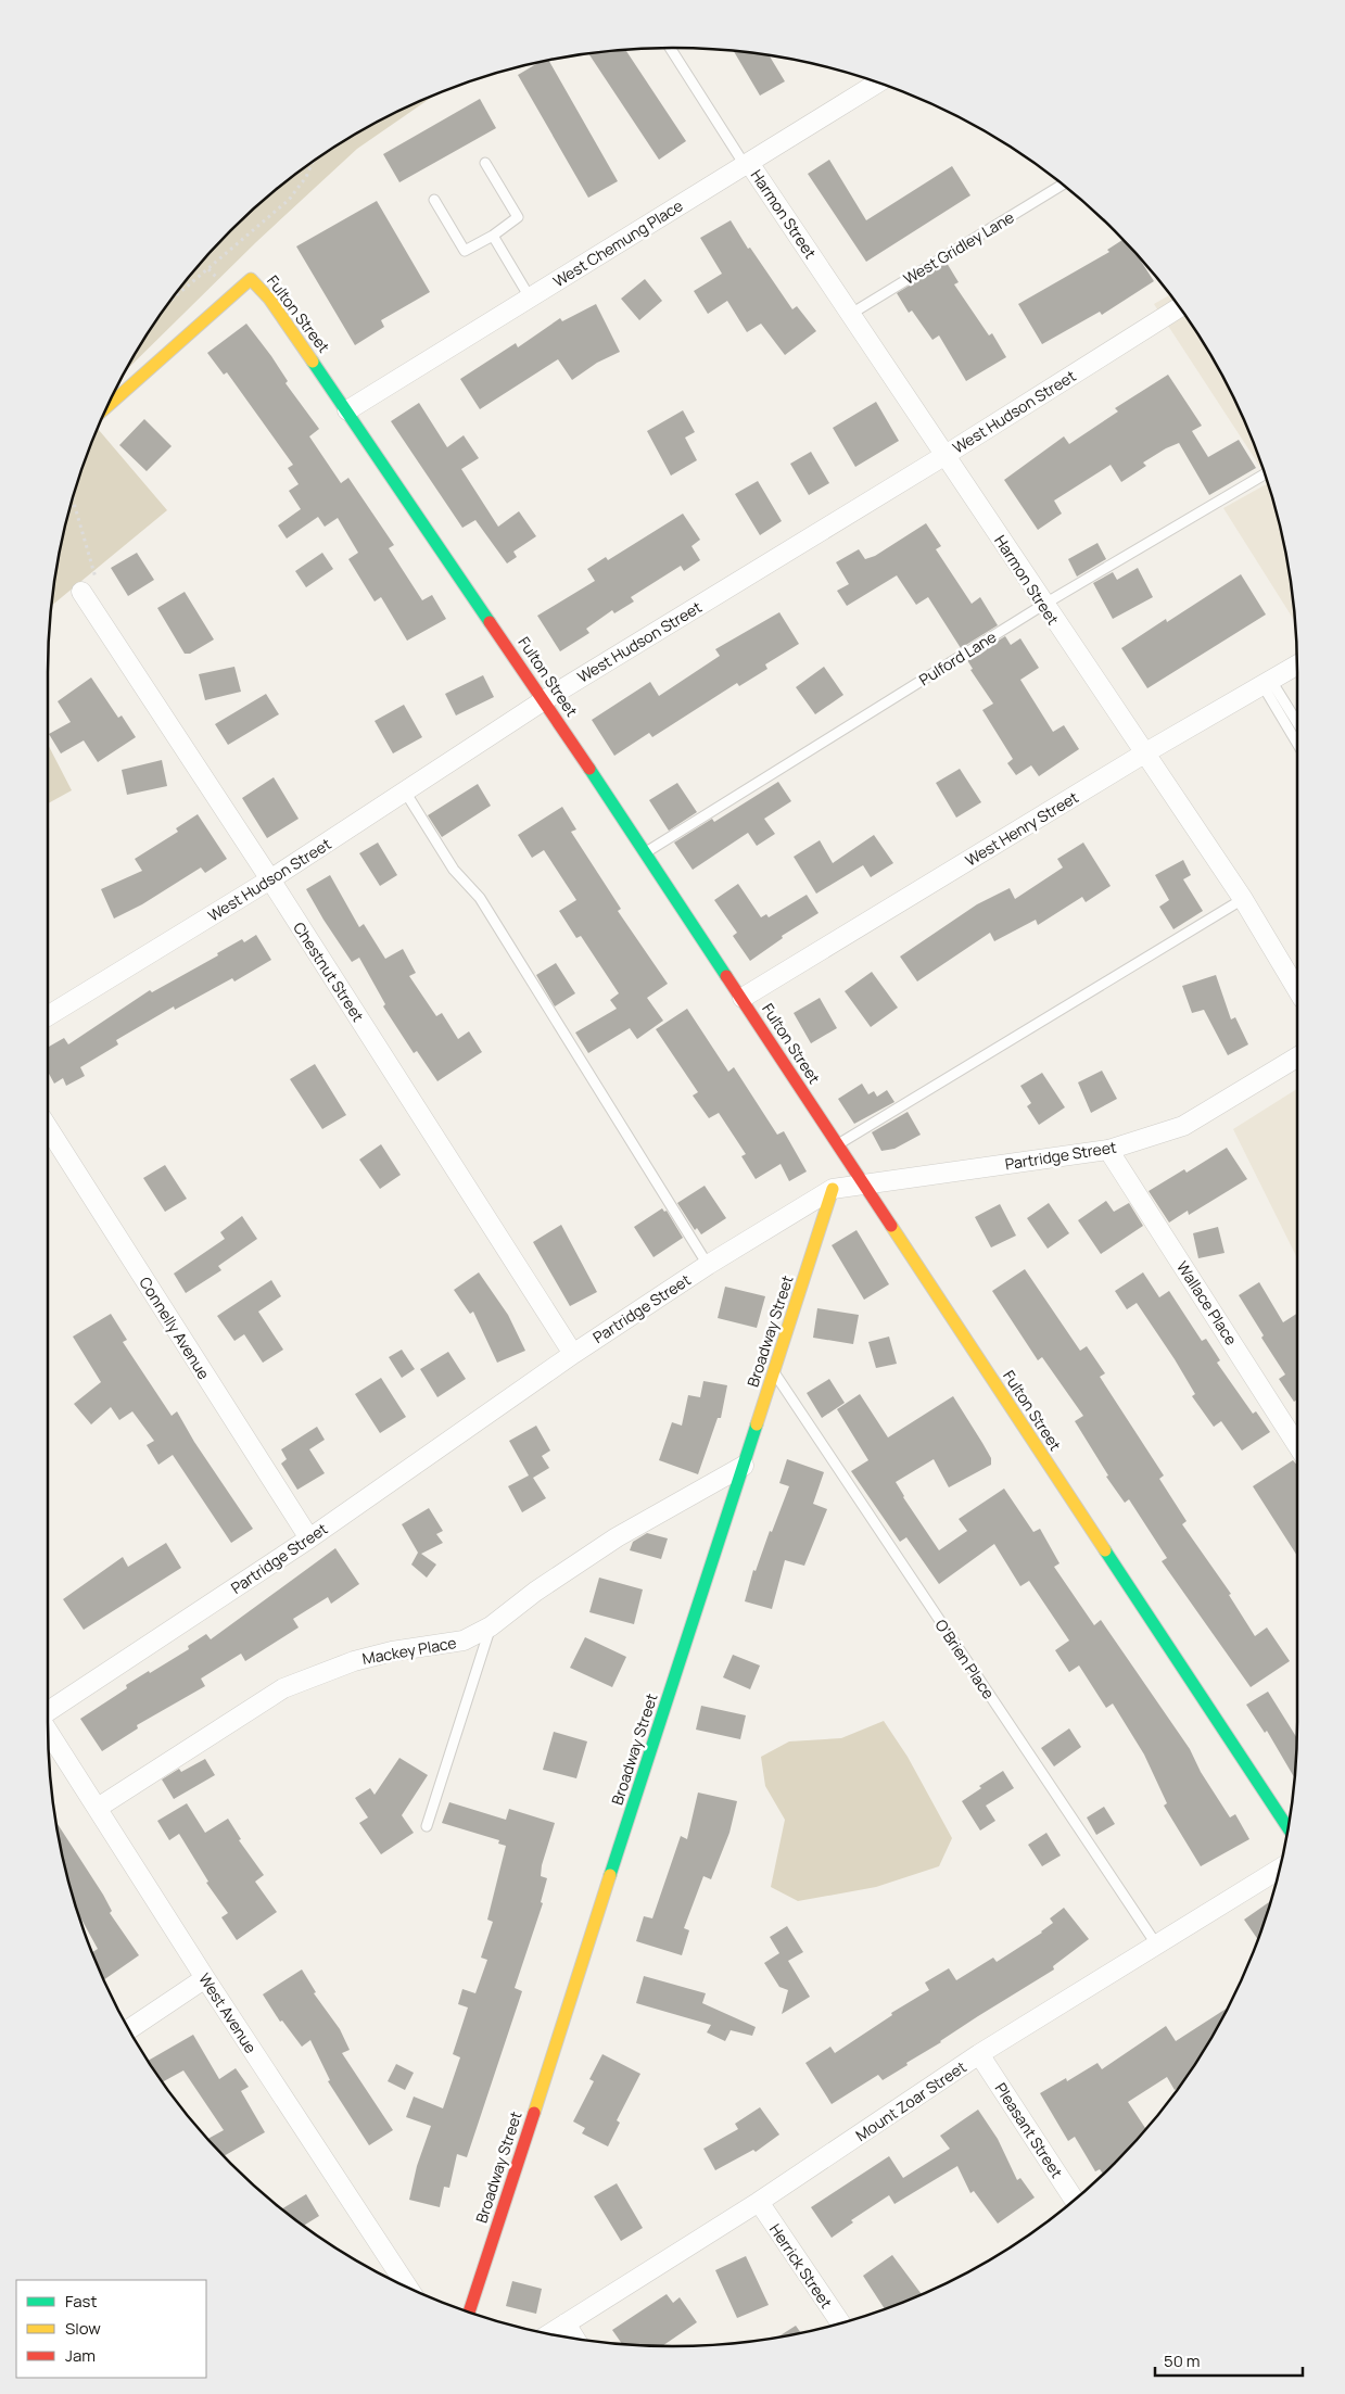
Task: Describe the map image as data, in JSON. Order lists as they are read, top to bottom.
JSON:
{
  "streets": {
    "street": [
      "Harmon Street",
      "West Chemung Place",
      "Fulton Street",
      "West Hudson Street",
      "West Henry Street",
      "Chestnut Street",
      "Partridge Street",
      "Wallace Place",
      "Connelly Avenue",
      "Broadway Street",
      "Mackey Place",
      "West Avenue",
      "Mount Zoar Street",
      "Pleasant Street",
      "Herrick Street"
    ],
    "lane": ["West Gridley Lane", "Pulford Lane", "O'Brien Place"]
  },
  "crossings": [
    ["Harmon Street", "West Chemung Place"],
    ["Harmon Street", "West Gridley Lane"],
    ["Harmon Street", "West Hudson Street"],
    ["Harmon Street", "Pulford Lane"],
    ["Harmon Street", "West Henry Street"],
    ["West Chemung Place", "Fulton Street"],
    ["Fulton Street", "West Hudson Street"],
    ["Fulton Street", "Pulford Lane"],
    ["Fulton Street", "West Henry Street"],
    ["Fulton Street", "Partridge Street"],
    ["West Hudson Street", "Chestnut Street"],
    ["Chestnut Street", "Partridge Street"],
    ["Partridge Street", "Wallace Place"],
    ["Partridge Street", "Connelly Avenue"],
    ["Partridge Street", "Broadway Street"],
    ["Broadway Street", "Mackey Place"],
    ["Broadway Street", "O'Brien Place"],
    ["Mackey Place", "West Avenue"],
    ["O'Brien Place", "Mount Zoar Street"],
    ["Mount Zoar Street", "Pleasant Street"],
    ["Mount Zoar Street", "Herrick Street"]
  ],
  "legend": ["Fast", "Slow", "Jam"],
  "scale_bar": "50 m"
}
